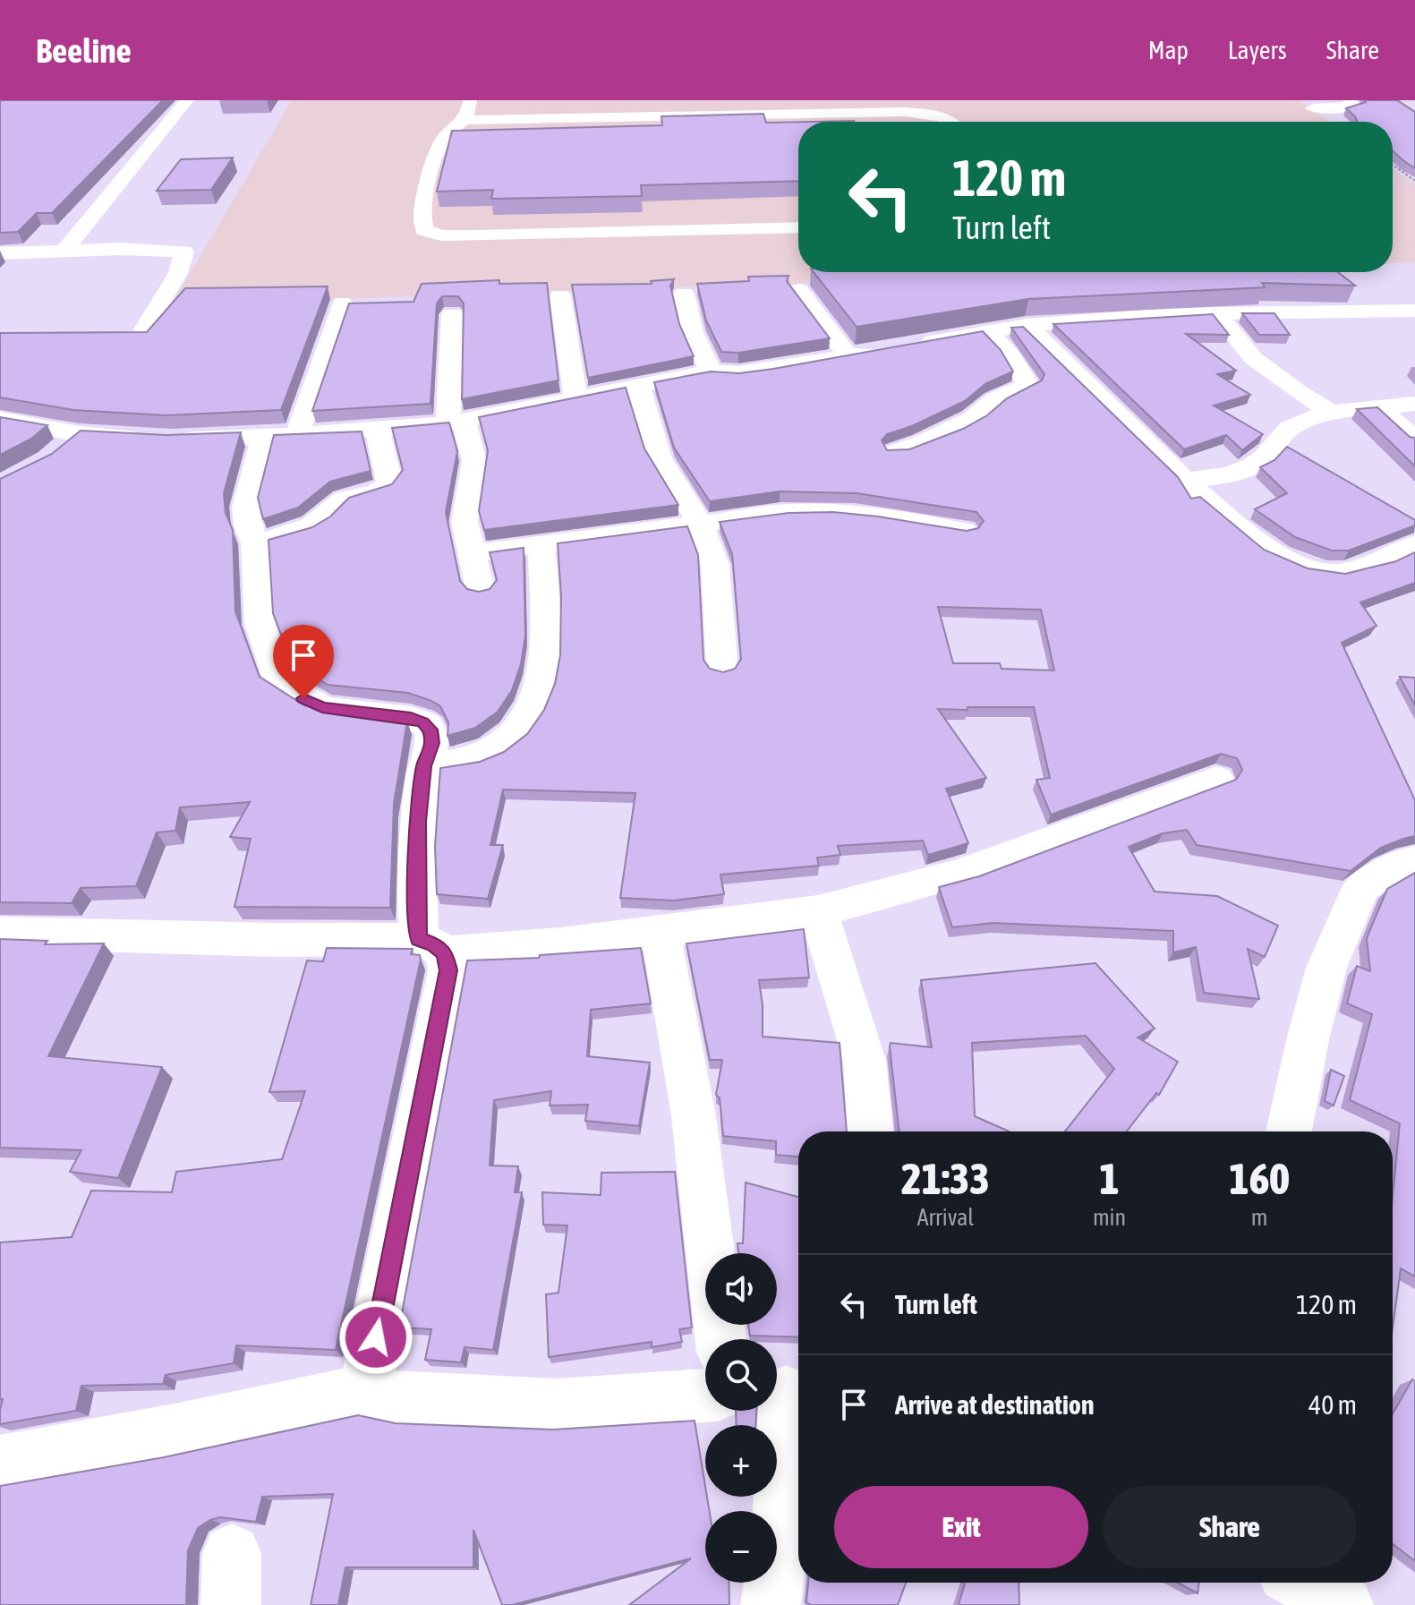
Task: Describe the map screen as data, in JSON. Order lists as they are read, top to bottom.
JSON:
{
  "page": {
    "header": "Beeline",
    "nav": ["Map", "Layers", "Share"],
    "turn": ["120 m", "Turn left"],
    "eta": [
      "21:33",
      "Arrival",
      "1",
      "min",
      "160",
      "m"
    ],
    "map_buttons": ["+", "−"],
    "list": [
      {
        "name": "Turn left",
        "value": "120 m"
      },
      {
        "name": "Arrive at destination",
        "value": "40 m"
      }
    ],
    "buttons": ["Exit", "Share"]
  }
}
